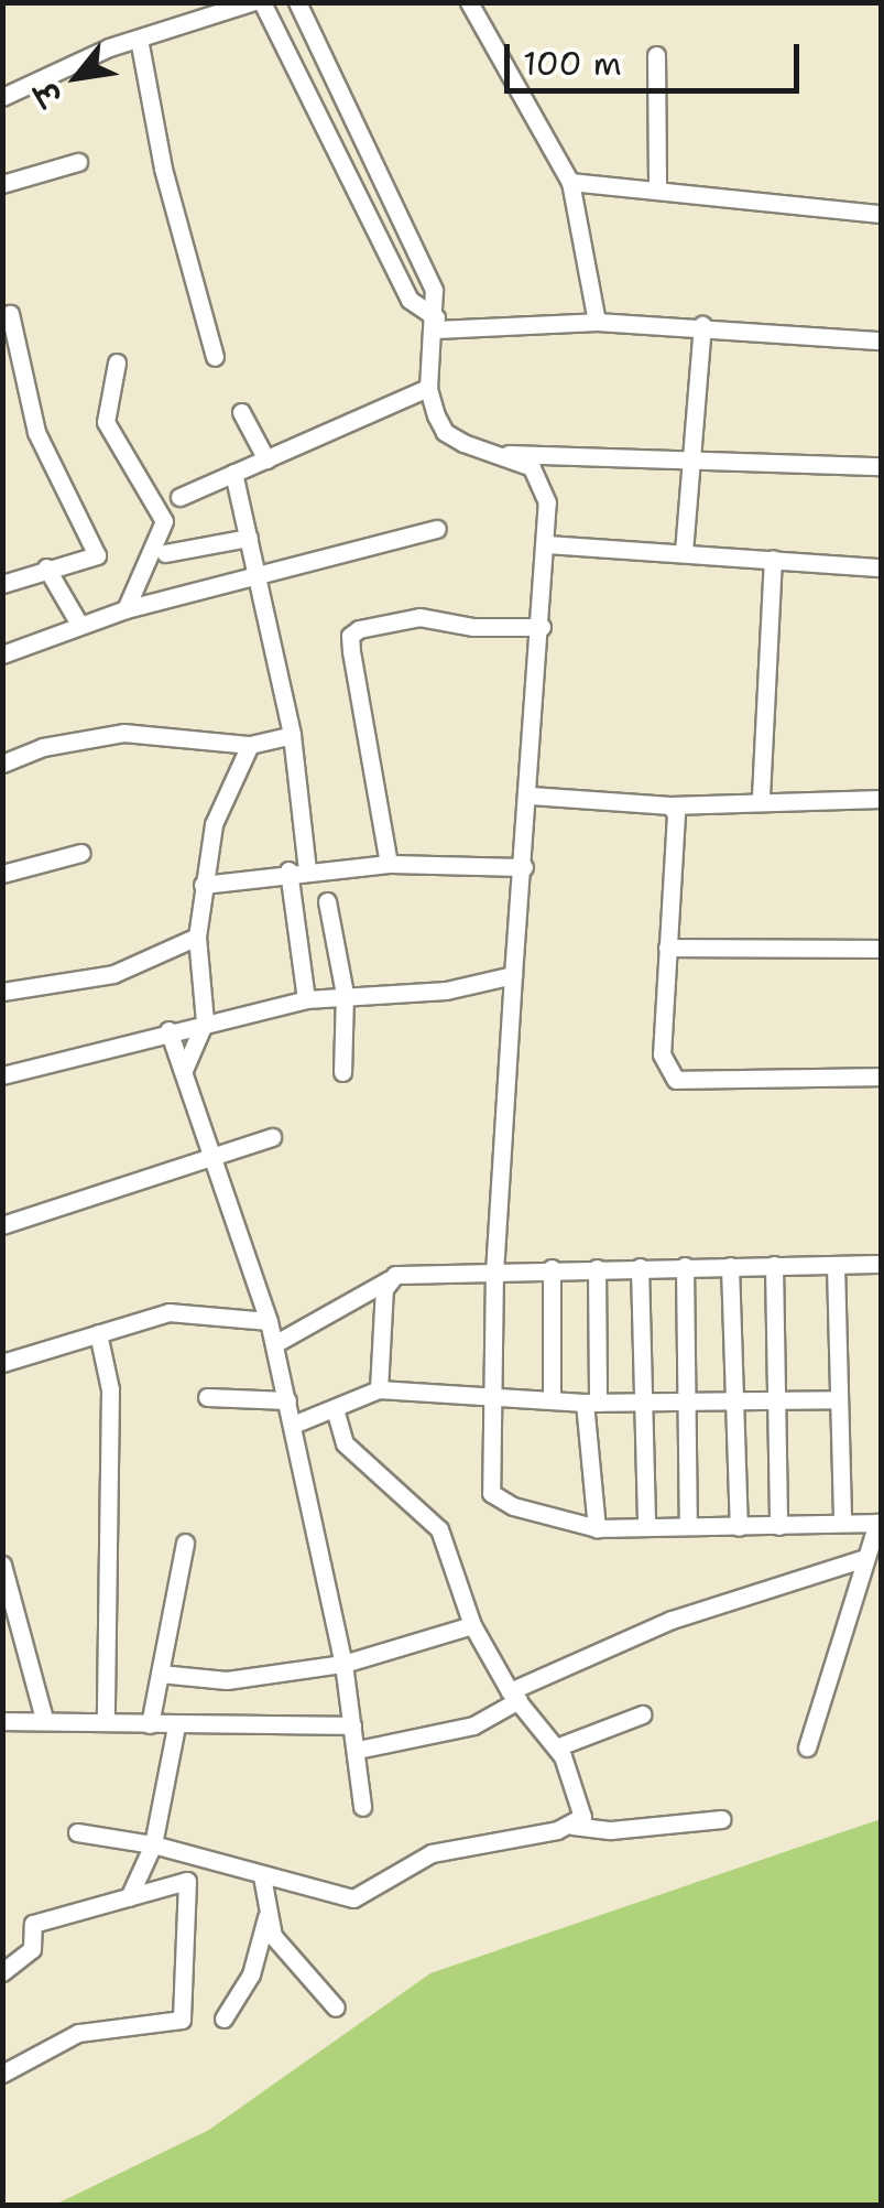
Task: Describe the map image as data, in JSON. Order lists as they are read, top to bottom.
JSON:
{
  "scale_bar": "100 m",
  "north": "bottom left"
}
